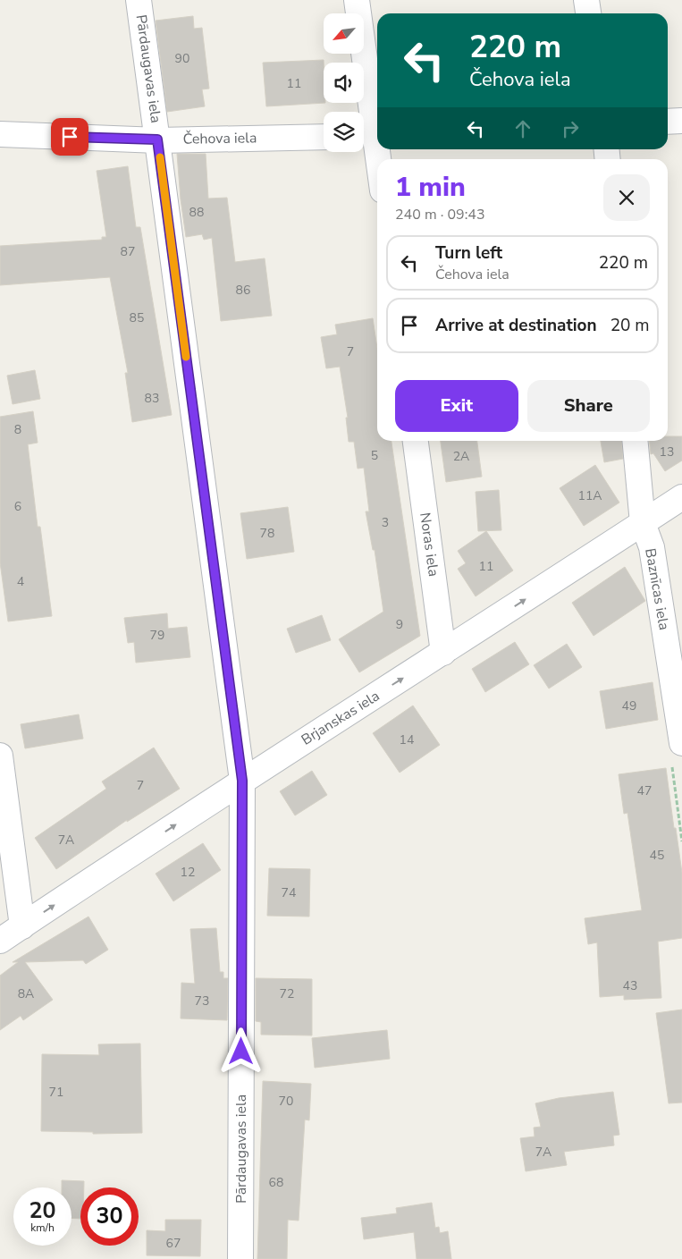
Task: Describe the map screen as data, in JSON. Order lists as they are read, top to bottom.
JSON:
{
  "streets": {
    "street": [
      "Pārdaugavas iela",
      "Čehova iela",
      "Noras iela",
      "Baznīcas iela",
      "Brjanskas iela"
    ]
  },
  "crossings": [
    ["Pārdaugavas iela", "Čehova iela"],
    ["Pārdaugavas iela", "Brjanskas iela"],
    ["Noras iela", "Brjanskas iela"],
    ["Baznīcas iela", "Brjanskas iela"]
  ],
  "one_way": ["Brjanskas iela"],
  "house_numbers": [
    "90",
    "11",
    "88",
    "87",
    "86",
    "85",
    "7",
    "83",
    "8",
    "13",
    "5",
    "2A",
    "11A",
    "6",
    "3",
    "78",
    "11",
    "4",
    "9",
    "79",
    "49",
    "14",
    "7",
    "47",
    "7A",
    "45",
    "12",
    "74",
    "43",
    "8A",
    "72",
    "73",
    "71",
    "70",
    "7A",
    "68",
    "67"
  ],
  "north": "bottom left",
  "page": {
    "turn": ["220 m", "Čehova iela"],
    "heading": ["1 min", "240 m · 09:43"],
    "list": [
      {
        "name": "Turn left",
        "note": "Čehova iela",
        "value": "220 m"
      },
      {
        "name": "Arrive at destination",
        "value": "20 m"
      }
    ],
    "buttons": ["Exit", "Share"],
    "speed": "20 km/h",
    "limit": "30"
  }
}
